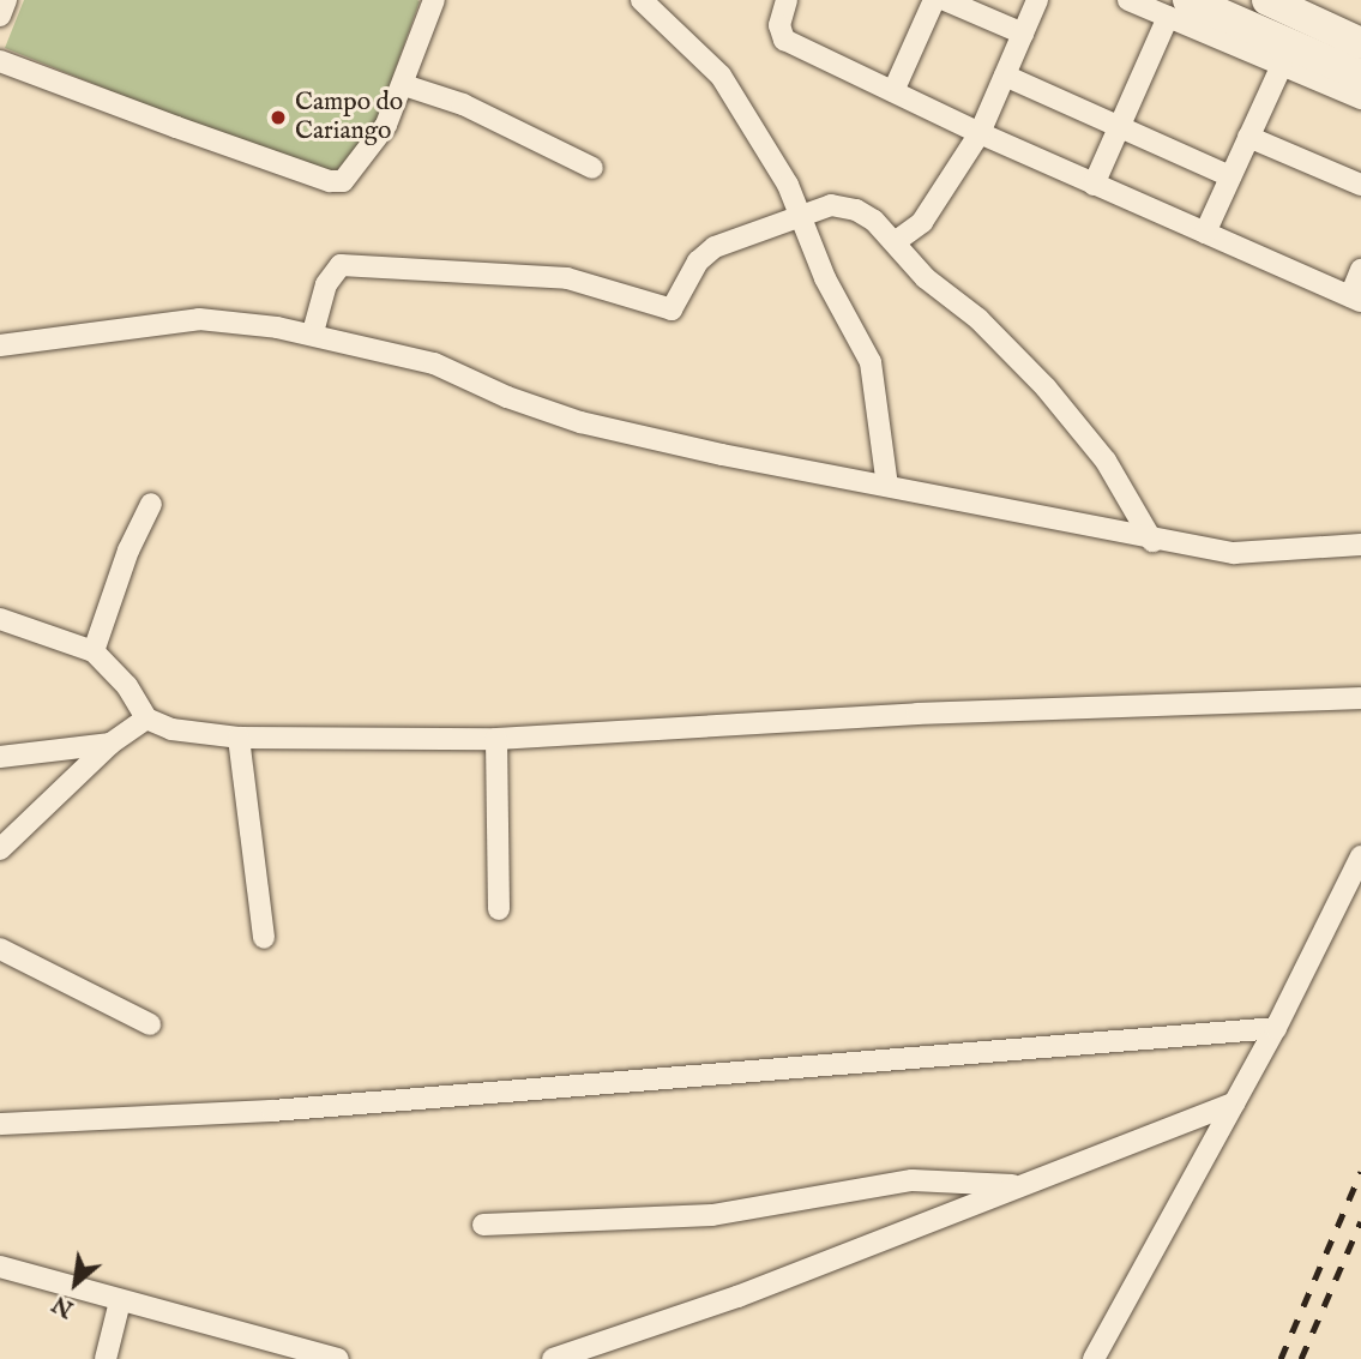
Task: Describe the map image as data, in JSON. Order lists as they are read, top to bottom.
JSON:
{
  "places": ["Campo do Cariango"],
  "north": "bottom left"
}
